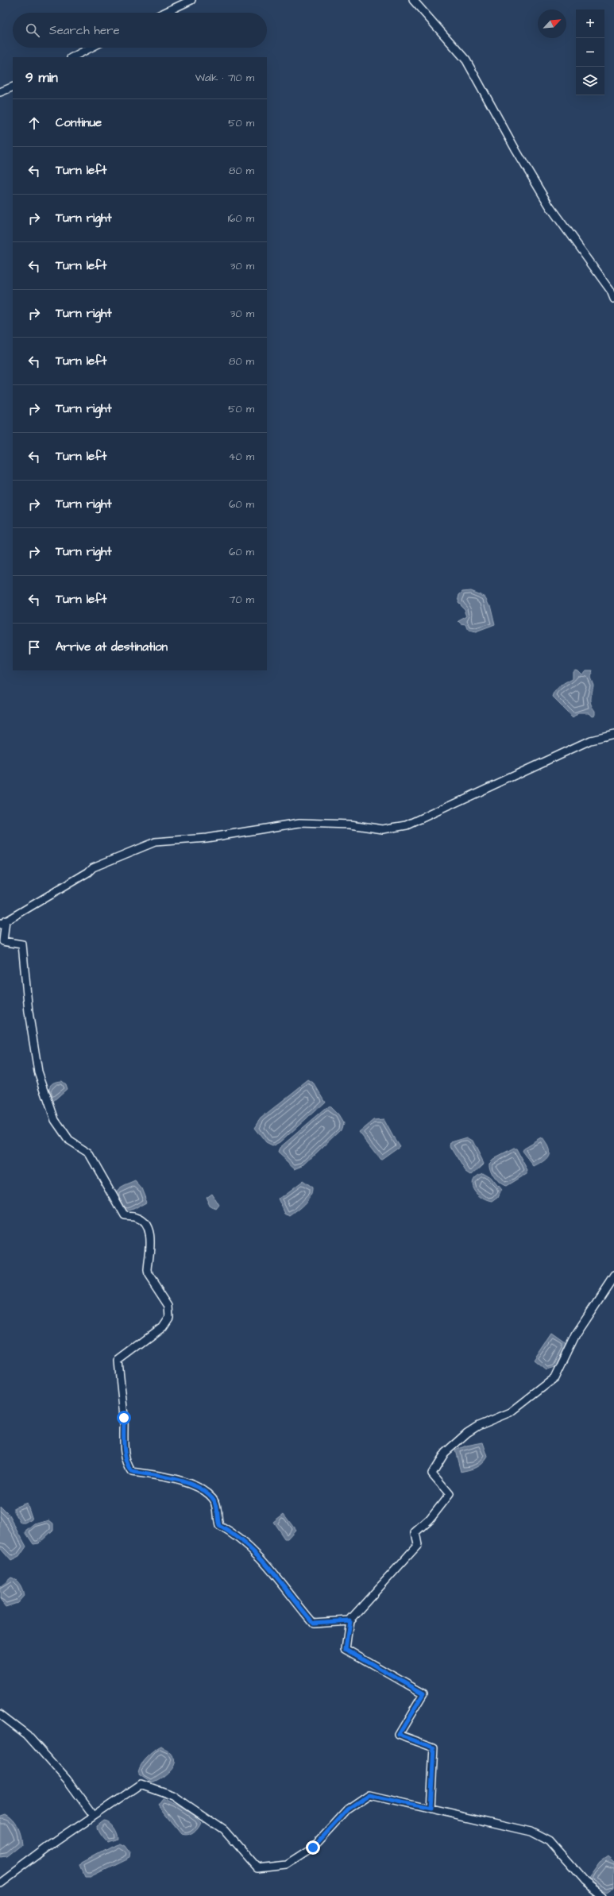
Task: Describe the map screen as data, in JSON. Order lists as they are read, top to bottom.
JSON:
{
  "north": "top right",
  "page": {
    "map_buttons": ["+", "−"],
    "search": "Search here",
    "heading": ["9 min", "Walk · 710 m"],
    "list": [
      ["Continue", "50 m"],
      ["Turn left", "80 m"],
      ["Turn right", "160 m"],
      ["Turn left", "30 m"],
      ["Turn right", "30 m"],
      ["Turn left", "80 m"],
      ["Turn right", "50 m"],
      ["Turn left", "40 m"],
      ["Turn right", "60 m"],
      ["Turn right", "60 m"],
      ["Turn left", "70 m"],
      "Arrive at destination"
    ]
  }
}
